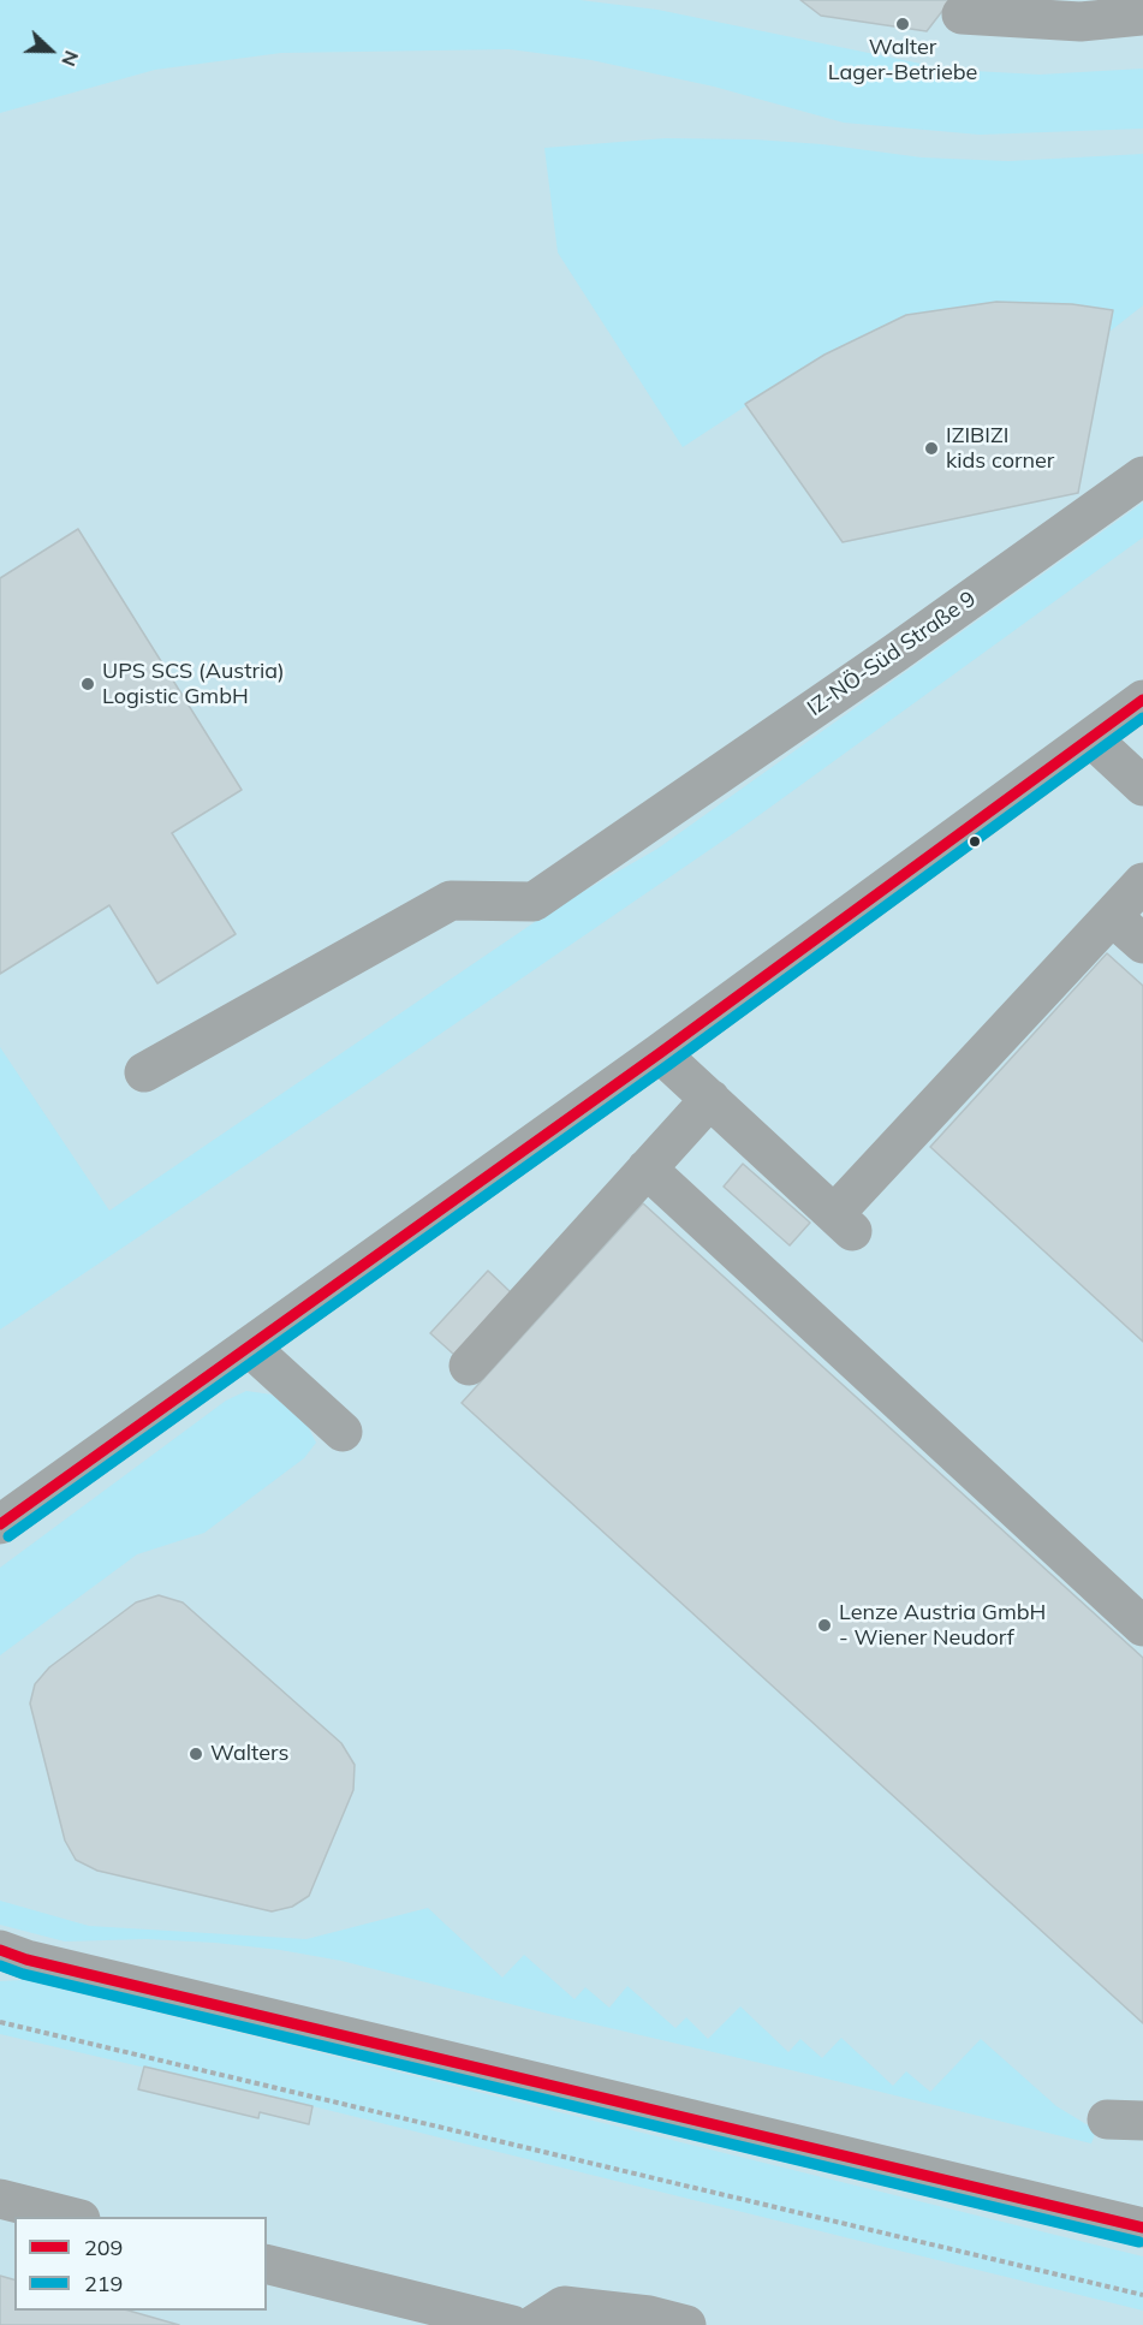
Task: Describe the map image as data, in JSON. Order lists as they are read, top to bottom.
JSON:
{
  "streets": {
    "street": ["IZ-NÖ-Süd Straße 9"]
  },
  "places": [
    "Walter Lager-Betriebe",
    "IZIBIZI kids corner",
    "UPS SCS (Austria) Logistic GmbH",
    "Lenze Austria GmbH - Wiener Neudorf",
    "Walters"
  ],
  "lines": ["transit line 209", "transit line 219"],
  "legend": ["209", "219"],
  "north": "right"
}
